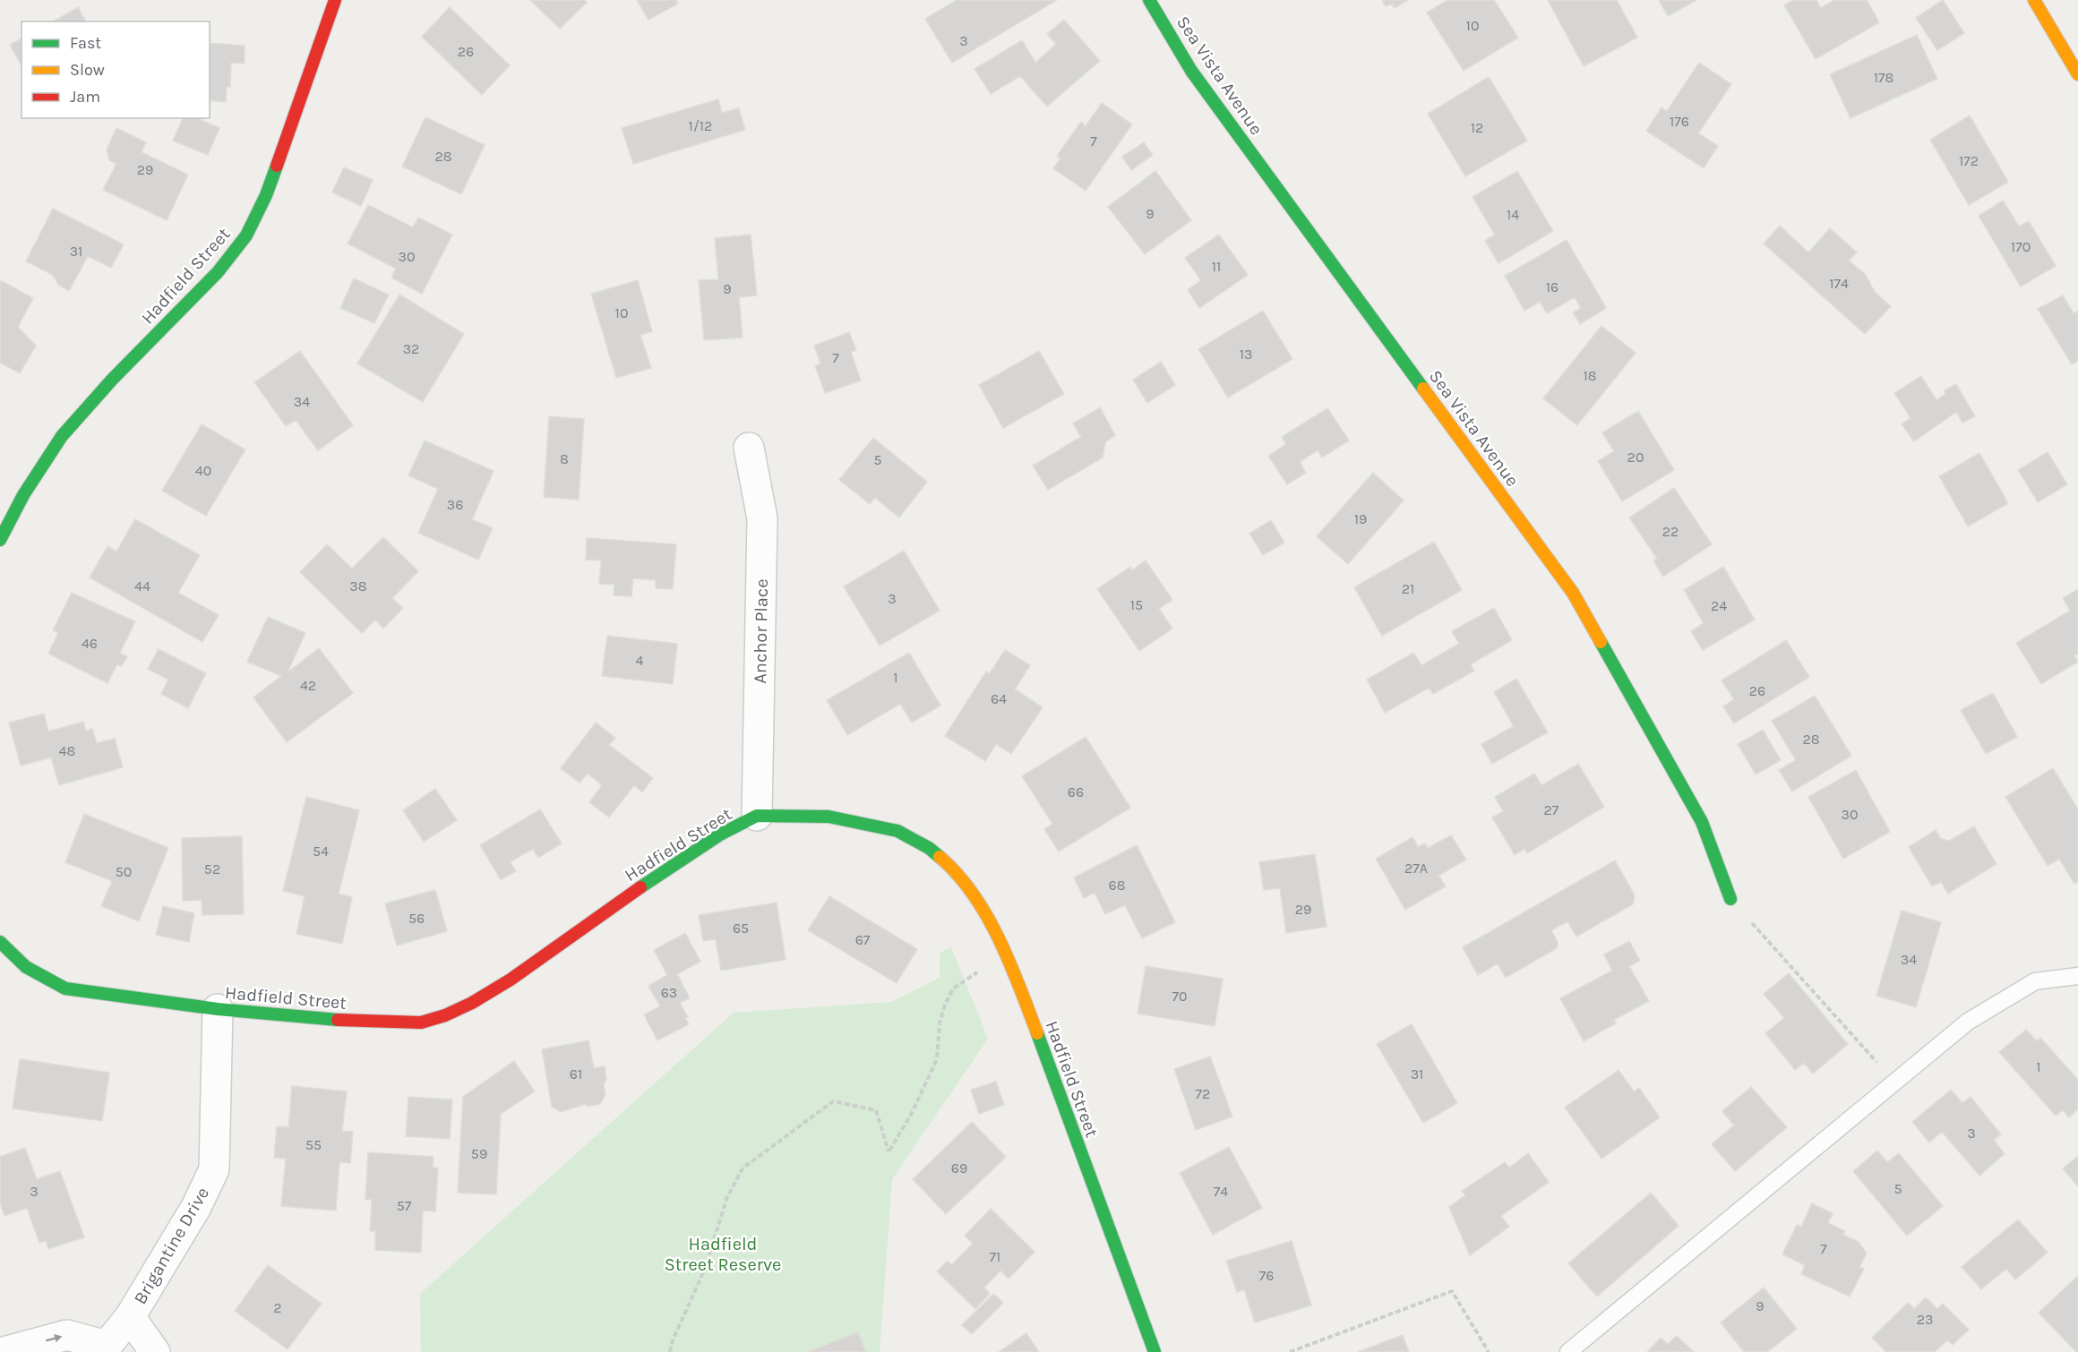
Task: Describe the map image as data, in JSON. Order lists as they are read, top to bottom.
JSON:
{
  "streets": {
    "street": [
      "Sea Vista Avenue",
      "Hadfield Street",
      "Anchor Place",
      "Brigantine Drive"
    ]
  },
  "crossings": [
    ["Hadfield Street", "Anchor Place"],
    ["Hadfield Street", "Brigantine Drive"]
  ],
  "parks": ["Hadfield Street Reserve"],
  "house_numbers": [
    "10",
    "3",
    "26",
    "178",
    "176",
    "1/12",
    "12",
    "7",
    "28",
    "172",
    "29",
    "9",
    "14",
    "170",
    "31",
    "30",
    "11",
    "174",
    "16",
    "9",
    "10",
    "32",
    "13",
    "7",
    "18",
    "34",
    "20",
    "8",
    "5",
    "40",
    "36",
    "19",
    "22",
    "44",
    "38",
    "21",
    "3",
    "15",
    "24",
    "46",
    "4",
    "1",
    "42",
    "26",
    "64",
    "28",
    "48",
    "66",
    "27",
    "30",
    "54",
    "27A",
    "52",
    "50",
    "68",
    "29",
    "56",
    "65",
    "67",
    "34",
    "63",
    "70",
    "1",
    "61",
    "31",
    "72",
    "3",
    "55",
    "59",
    "69",
    "5",
    "3",
    "74",
    "57",
    "7",
    "71",
    "76",
    "9",
    "2",
    "23"
  ],
  "legend": ["Fast", "Slow", "Jam"]
}
